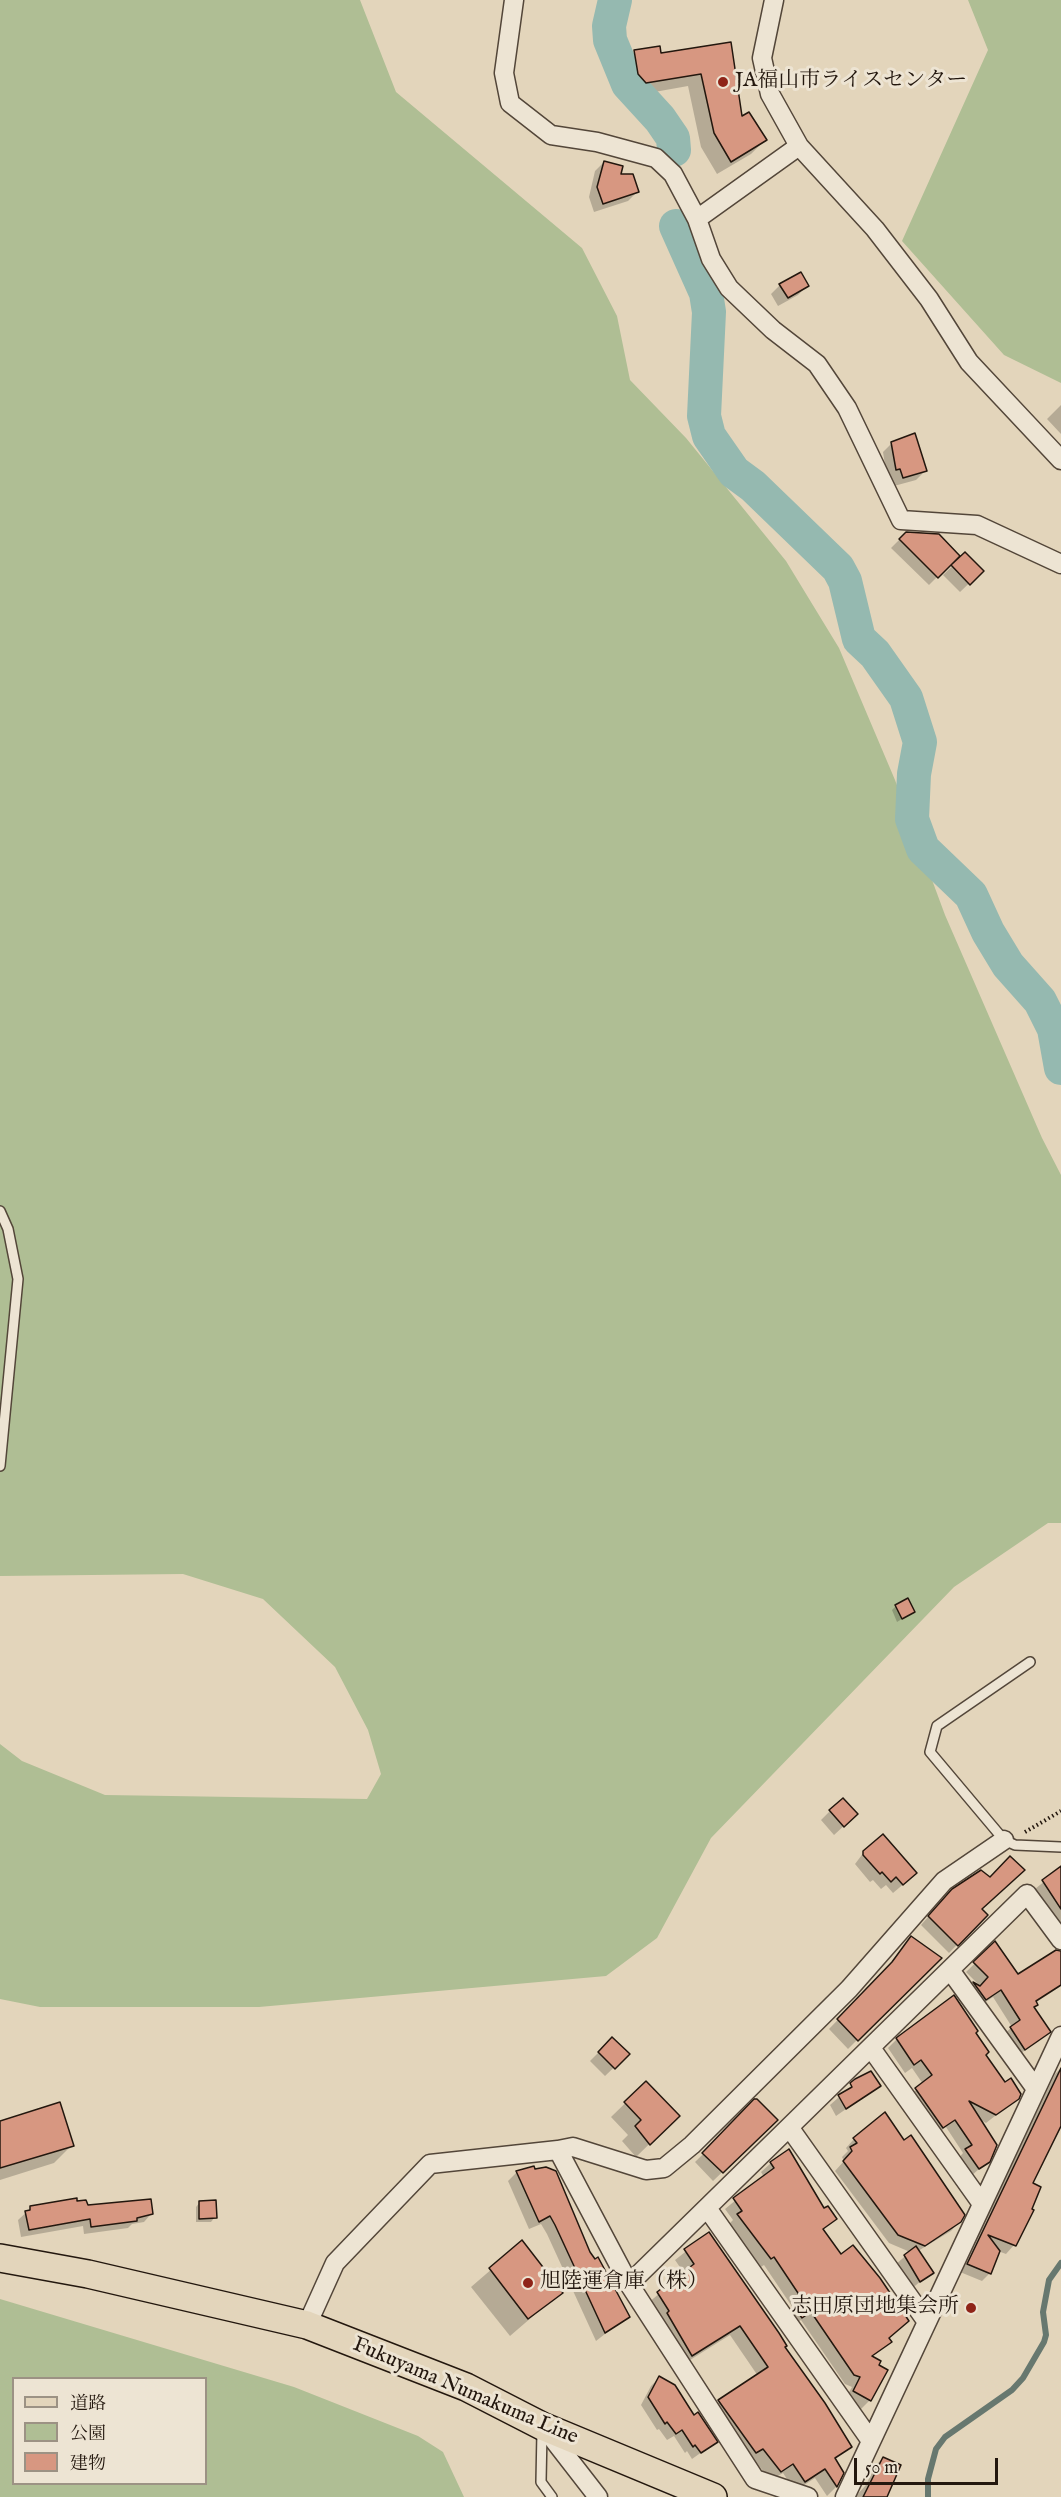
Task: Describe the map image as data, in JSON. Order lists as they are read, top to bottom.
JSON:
{
  "streets": {
    "main road": ["Fukuyama Numakuma Line"]
  },
  "places": ["JA福山市ライスセンター", "旭陸運倉庫（株）", "志田原団地集会所"],
  "legend": ["道路", "公園", "建物"],
  "scale_bar": "50 m"
}
